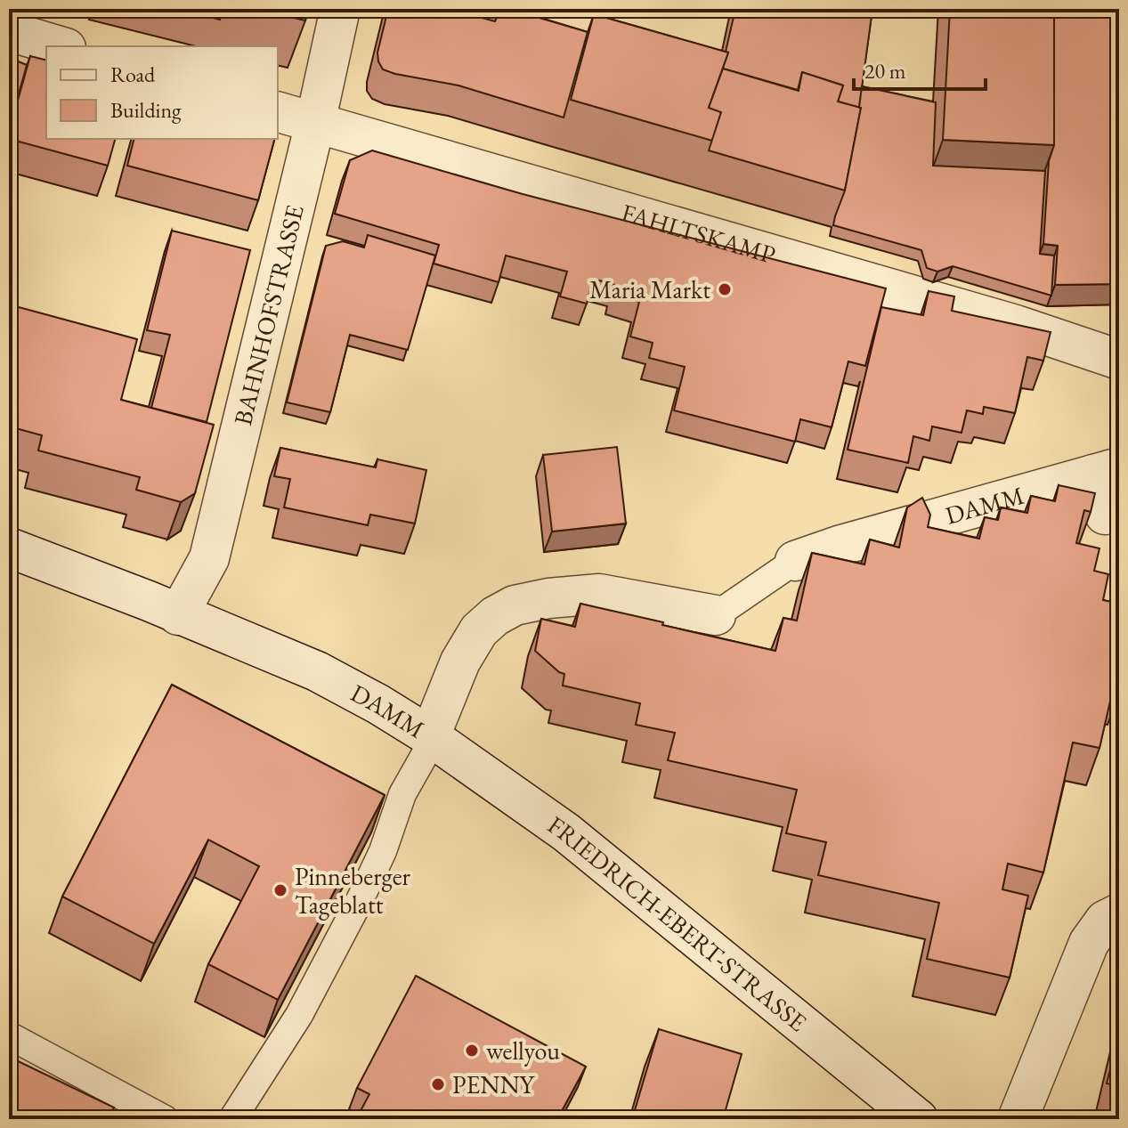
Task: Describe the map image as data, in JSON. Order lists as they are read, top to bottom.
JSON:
{
  "streets": {
    "street": [
      "FAHLTSKAMP",
      "BAHNHOFSTRASSE",
      "DAMM",
      "FRIEDRICH-EBERT-STRASSE"
    ]
  },
  "crossings": [
    ["FAHLTSKAMP", "BAHNHOFSTRASSE"],
    ["BAHNHOFSTRASSE", "DAMM"],
    ["DAMM", "FRIEDRICH-EBERT-STRASSE"]
  ],
  "places": [
    "Maria Markt",
    "Pinneberger Tageblatt",
    "wellyou",
    "PENNY"
  ],
  "legend": ["Road", "Building"],
  "scale_bar": "20 m"
}
